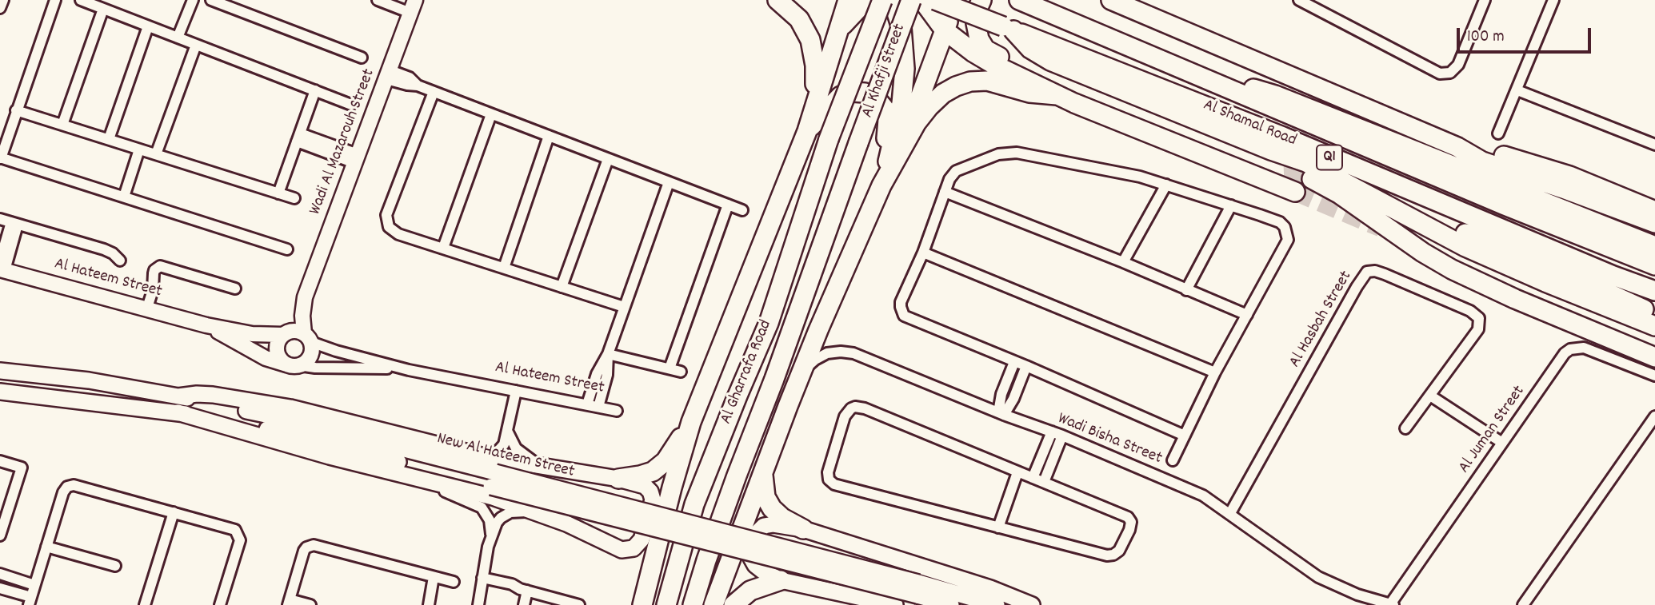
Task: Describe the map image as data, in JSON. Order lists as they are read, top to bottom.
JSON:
{
  "streets": {
    "highway": [
      "Al Khafji Street",
      "Al Shamal Road",
      "Q1",
      "Al Gharrafa Road"
    ],
    "main road": ["New Al Hateem Street"],
    "street": [
      "Wadi Al Mazarouh Street",
      "Al Hateem Street",
      "Al Hasbah Street",
      "Al Juman Street",
      "Wadi Bisha Street"
    ]
  },
  "crossings": [
    ["Al Khafji Street", "Al Gharrafa Road"],
    ["Wadi Al Mazarouh Street", "Al Hateem Street"],
    ["Al Hasbah Street", "Wadi Bisha Street"],
    ["Al Juman Street", "Wadi Bisha Street"]
  ],
  "scale_bar": "100 m"
}
